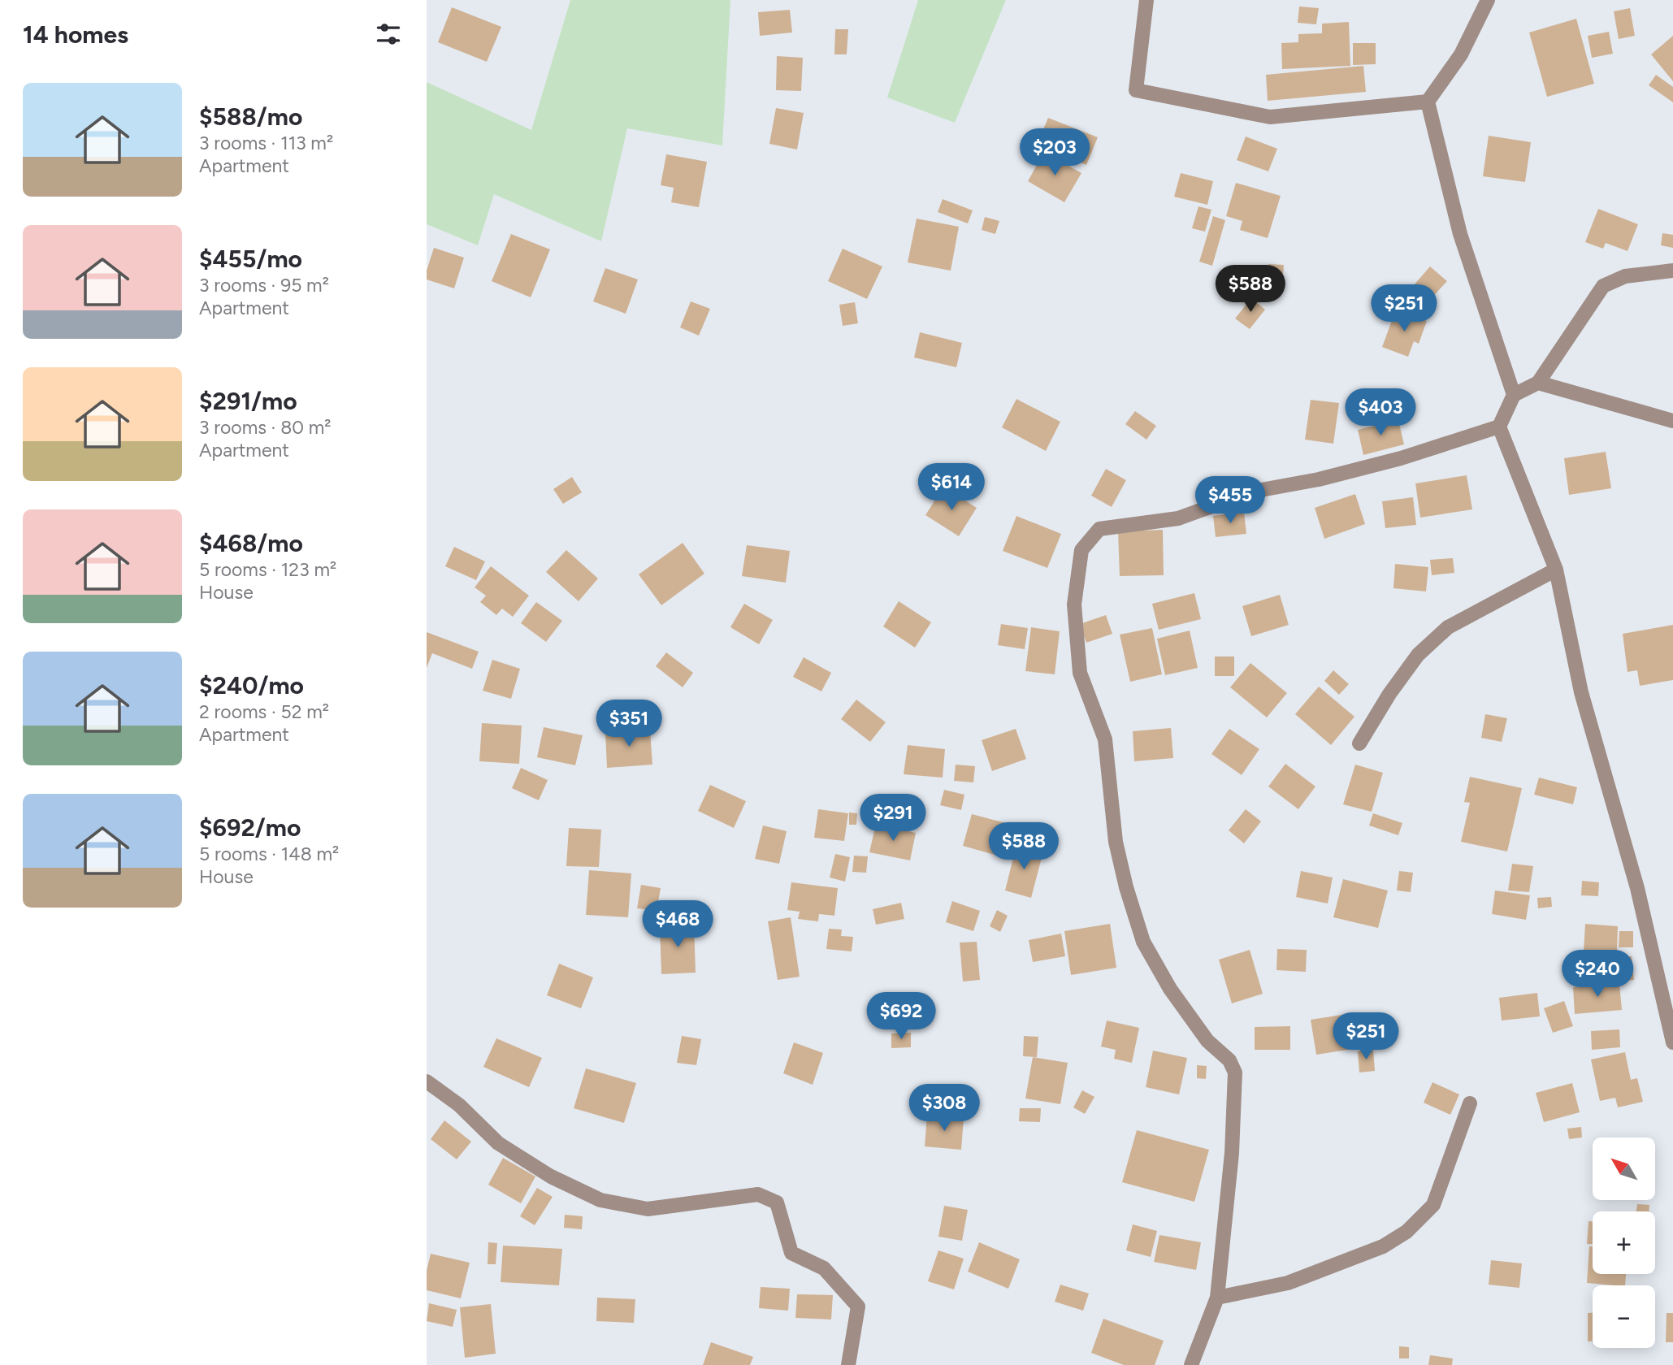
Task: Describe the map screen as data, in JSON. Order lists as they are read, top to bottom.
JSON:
{
  "north": "top left",
  "page": {
    "heading": "14 homes",
    "list": [
      {
        "name": "$588/mo",
        "note": "3 rooms · 113 m² · Apartment"
      },
      {
        "name": "$455/mo",
        "note": "3 rooms · 95 m² · Apartment"
      },
      {
        "name": "$291/mo",
        "note": "3 rooms · 80 m² · Apartment"
      },
      {
        "name": "$468/mo",
        "note": "5 rooms · 123 m² · House"
      },
      {
        "name": "$240/mo",
        "note": "2 rooms · 52 m² · Apartment"
      },
      {
        "name": "$692/mo",
        "note": "5 rooms · 148 m² · House"
      }
    ],
    "price": [
      "$203",
      "$588",
      "$251",
      "$403",
      "$614",
      "$455",
      "$351",
      "$291",
      "$588",
      "$468",
      "$240",
      "$692",
      "$251",
      "$308"
    ],
    "map_buttons": ["+", "−"]
  }
}
